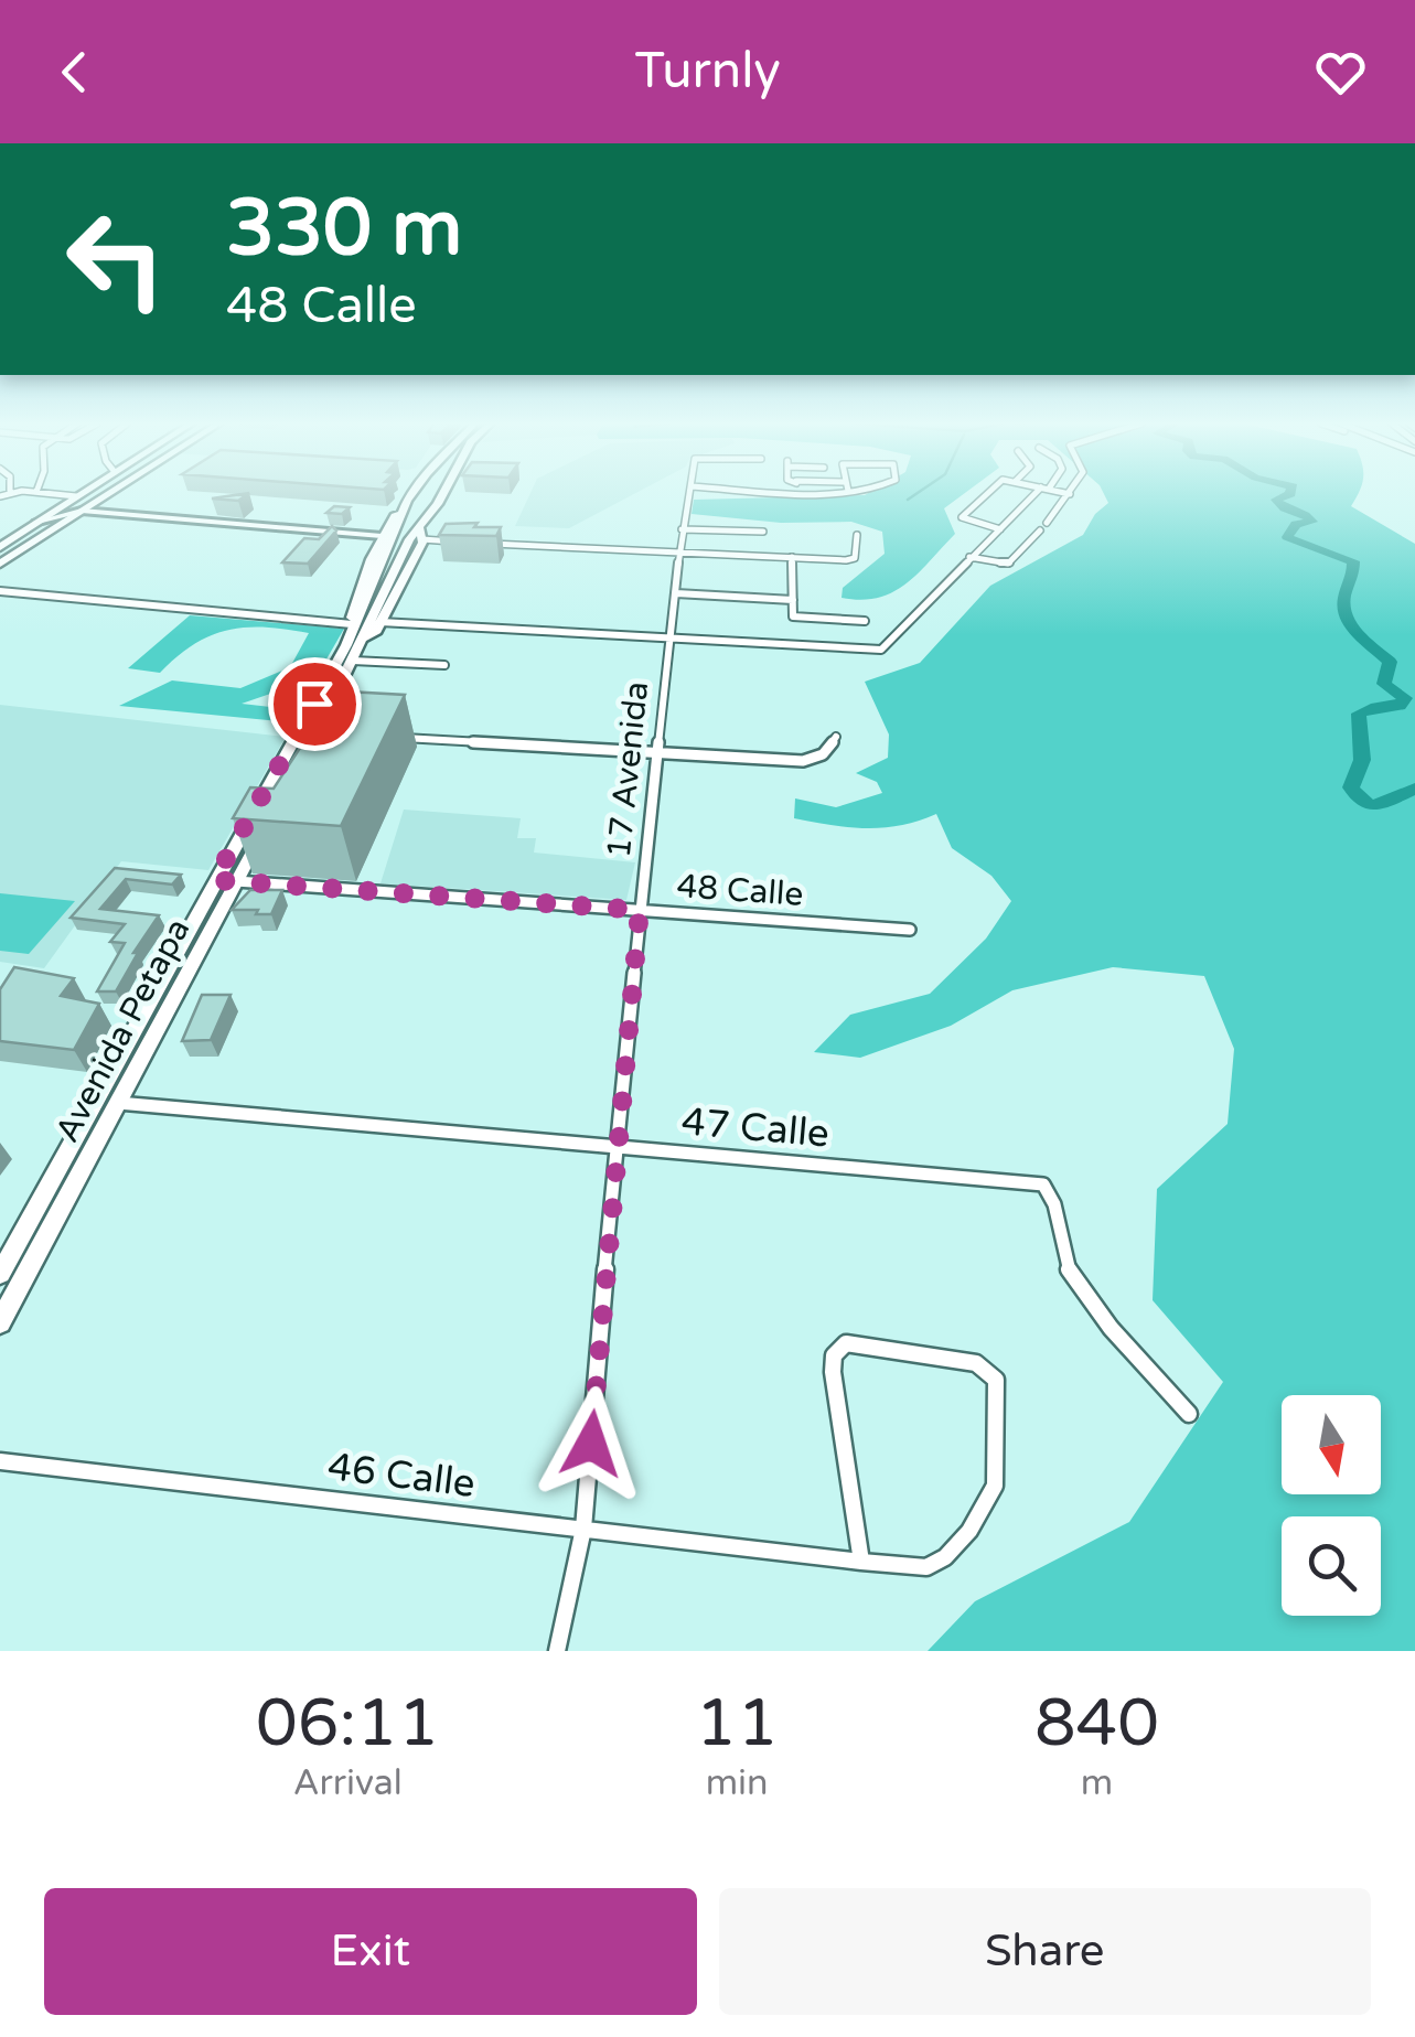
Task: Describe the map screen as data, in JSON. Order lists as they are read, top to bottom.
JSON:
{
  "streets": {
    "main road": ["Avenida Petapa"],
    "street": [
      "17 Avenida",
      "48 Calle",
      "47 Calle",
      "46 Calle"
    ]
  },
  "crossings": [
    ["17 Avenida", "48 Calle"],
    ["17 Avenida", "47 Calle"],
    ["17 Avenida", "46 Calle"],
    ["48 Calle", "Avenida Petapa"],
    ["Avenida Petapa", "47 Calle"]
  ],
  "north": "bottom",
  "page": {
    "header": "Turnly",
    "turn": ["330 m", "48 Calle"],
    "eta": [
      "06:11",
      "Arrival",
      "11",
      "min",
      "840",
      "m"
    ],
    "buttons": ["Exit", "Share"]
  }
}
